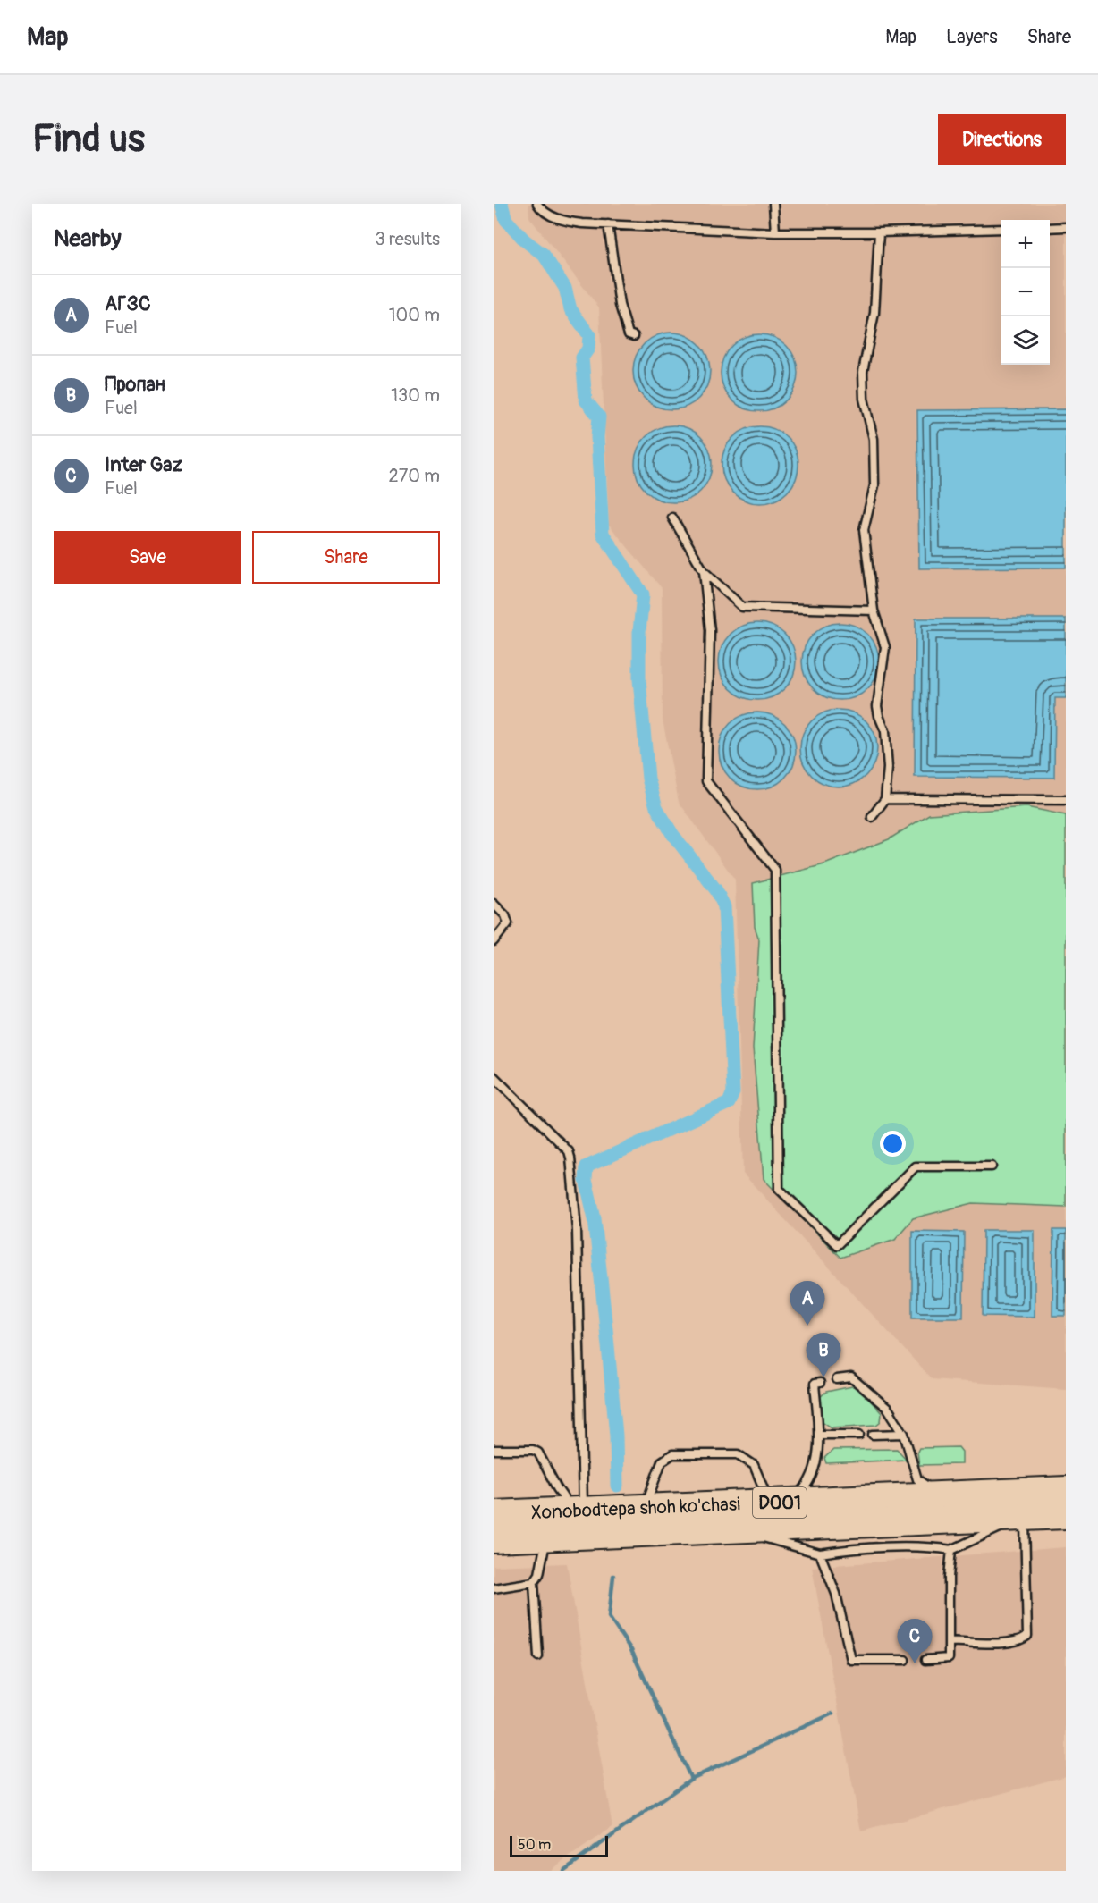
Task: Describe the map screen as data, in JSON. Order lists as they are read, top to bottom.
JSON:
{
  "streets": {
    "highway": ["D001", "Xonobodtepa shoh ko'chasi"]
  },
  "scale_bar": "50 m",
  "page": {
    "header": "Map",
    "nav": ["Map", "Layers", "Share"],
    "buttons": [
      "Directions",
      ["Save", "Share"]
    ],
    "title": "Find us",
    "heading": ["Nearby", "3 results"],
    "map_buttons": ["+", "−"],
    "list": [
      {
        "mark": "A",
        "name": "АГЗС",
        "note": "Fuel",
        "value": "100 m"
      },
      {
        "mark": "B",
        "name": "Пропан",
        "note": "Fuel",
        "value": "130 m"
      },
      {
        "mark": "C",
        "name": "Inter Gaz",
        "note": "Fuel",
        "value": "270 m"
      }
    ],
    "pins": ["A", "B", "C"],
    "scale": "50 m"
  }
}
